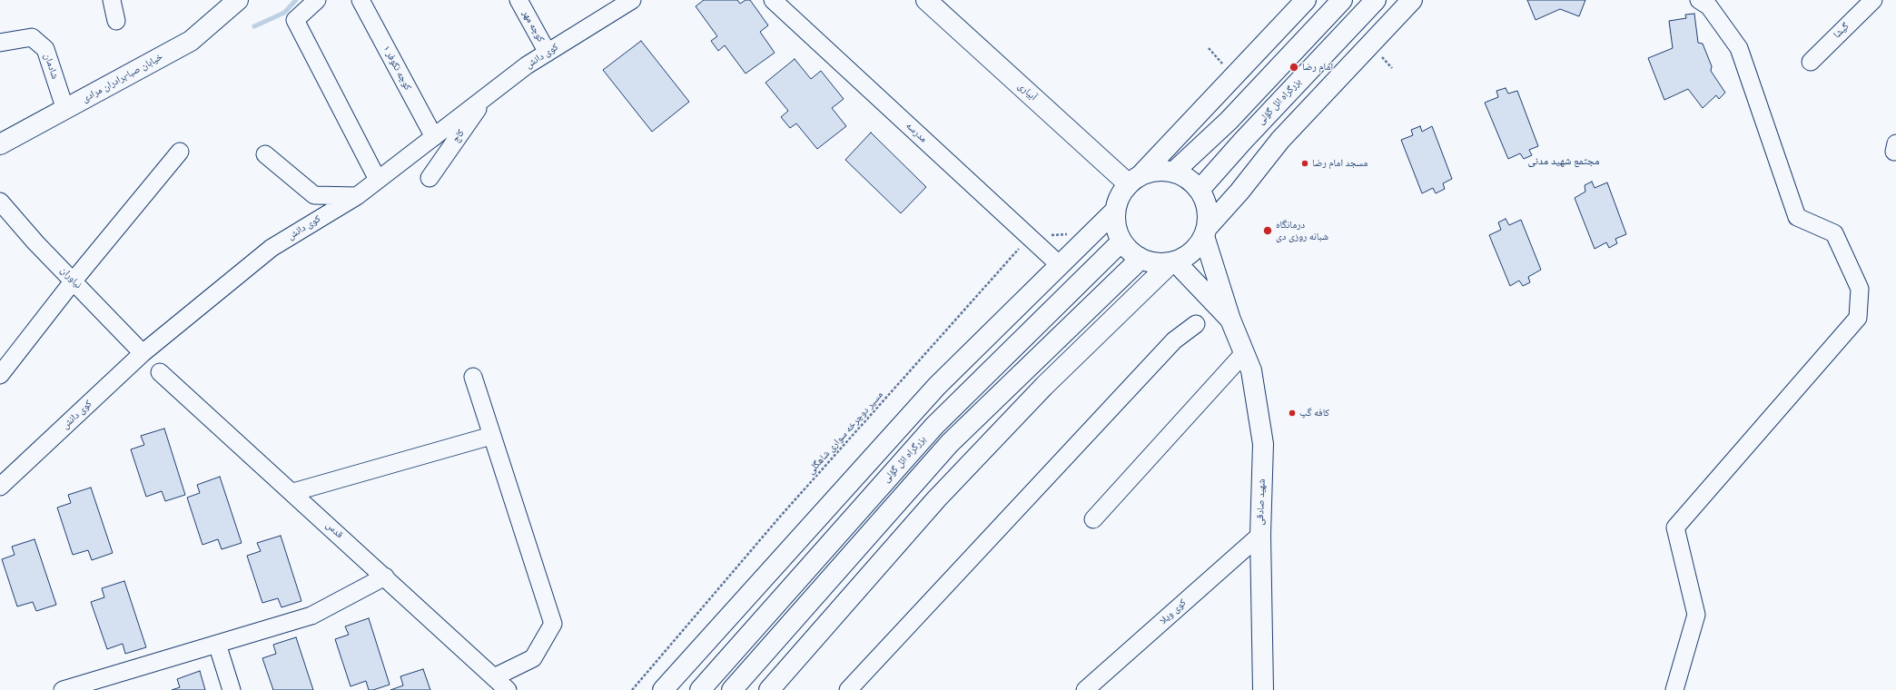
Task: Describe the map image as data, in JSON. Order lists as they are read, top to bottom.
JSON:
{
  "streets": {
    "main road": [
      "خیابان صبا-برادران مرادی",
      "آبیاری",
      "بزرگراه ائل گؤلی",
      "شهید صادقی"
    ],
    "street": [
      "کوچه مهر",
      "گیشا",
      "کوی دانش",
      "شادمان",
      "کوچه نکوفر ۱",
      "مدرسه",
      "کاج",
      "نیاوران",
      "قدس",
      "کوی ویلا"
    ],
    "path": ["مسیر دوچرخه سواری شاهگلی"]
  },
  "crossings": [
    ["کوچه مهر", "کوی دانش"],
    ["کوی دانش", "کوچه نکوفر ۱"],
    ["کوی دانش", "کاج"],
    ["کوی دانش", "نیاوران"],
    ["شادمان", "خیابان صبا-برادران مرادی"],
    ["آبیاری", "بزرگراه ائل گؤلی"],
    ["آبیاری", "شهید صادقی"],
    ["بزرگراه ائل گؤلی", "شهید صادقی"],
    ["مدرسه", "مسیر دوچرخه سواری شاهگلی"],
    ["شهید صادقی", "کوی ویلا"]
  ],
  "districts": ["مجتمع شهید مدنی"],
  "places": [
    "امام رضا",
    "مسجد امام رضا",
    "درمانگاه شبانه روزی دی",
    "کافه گپ"
  ]
}
